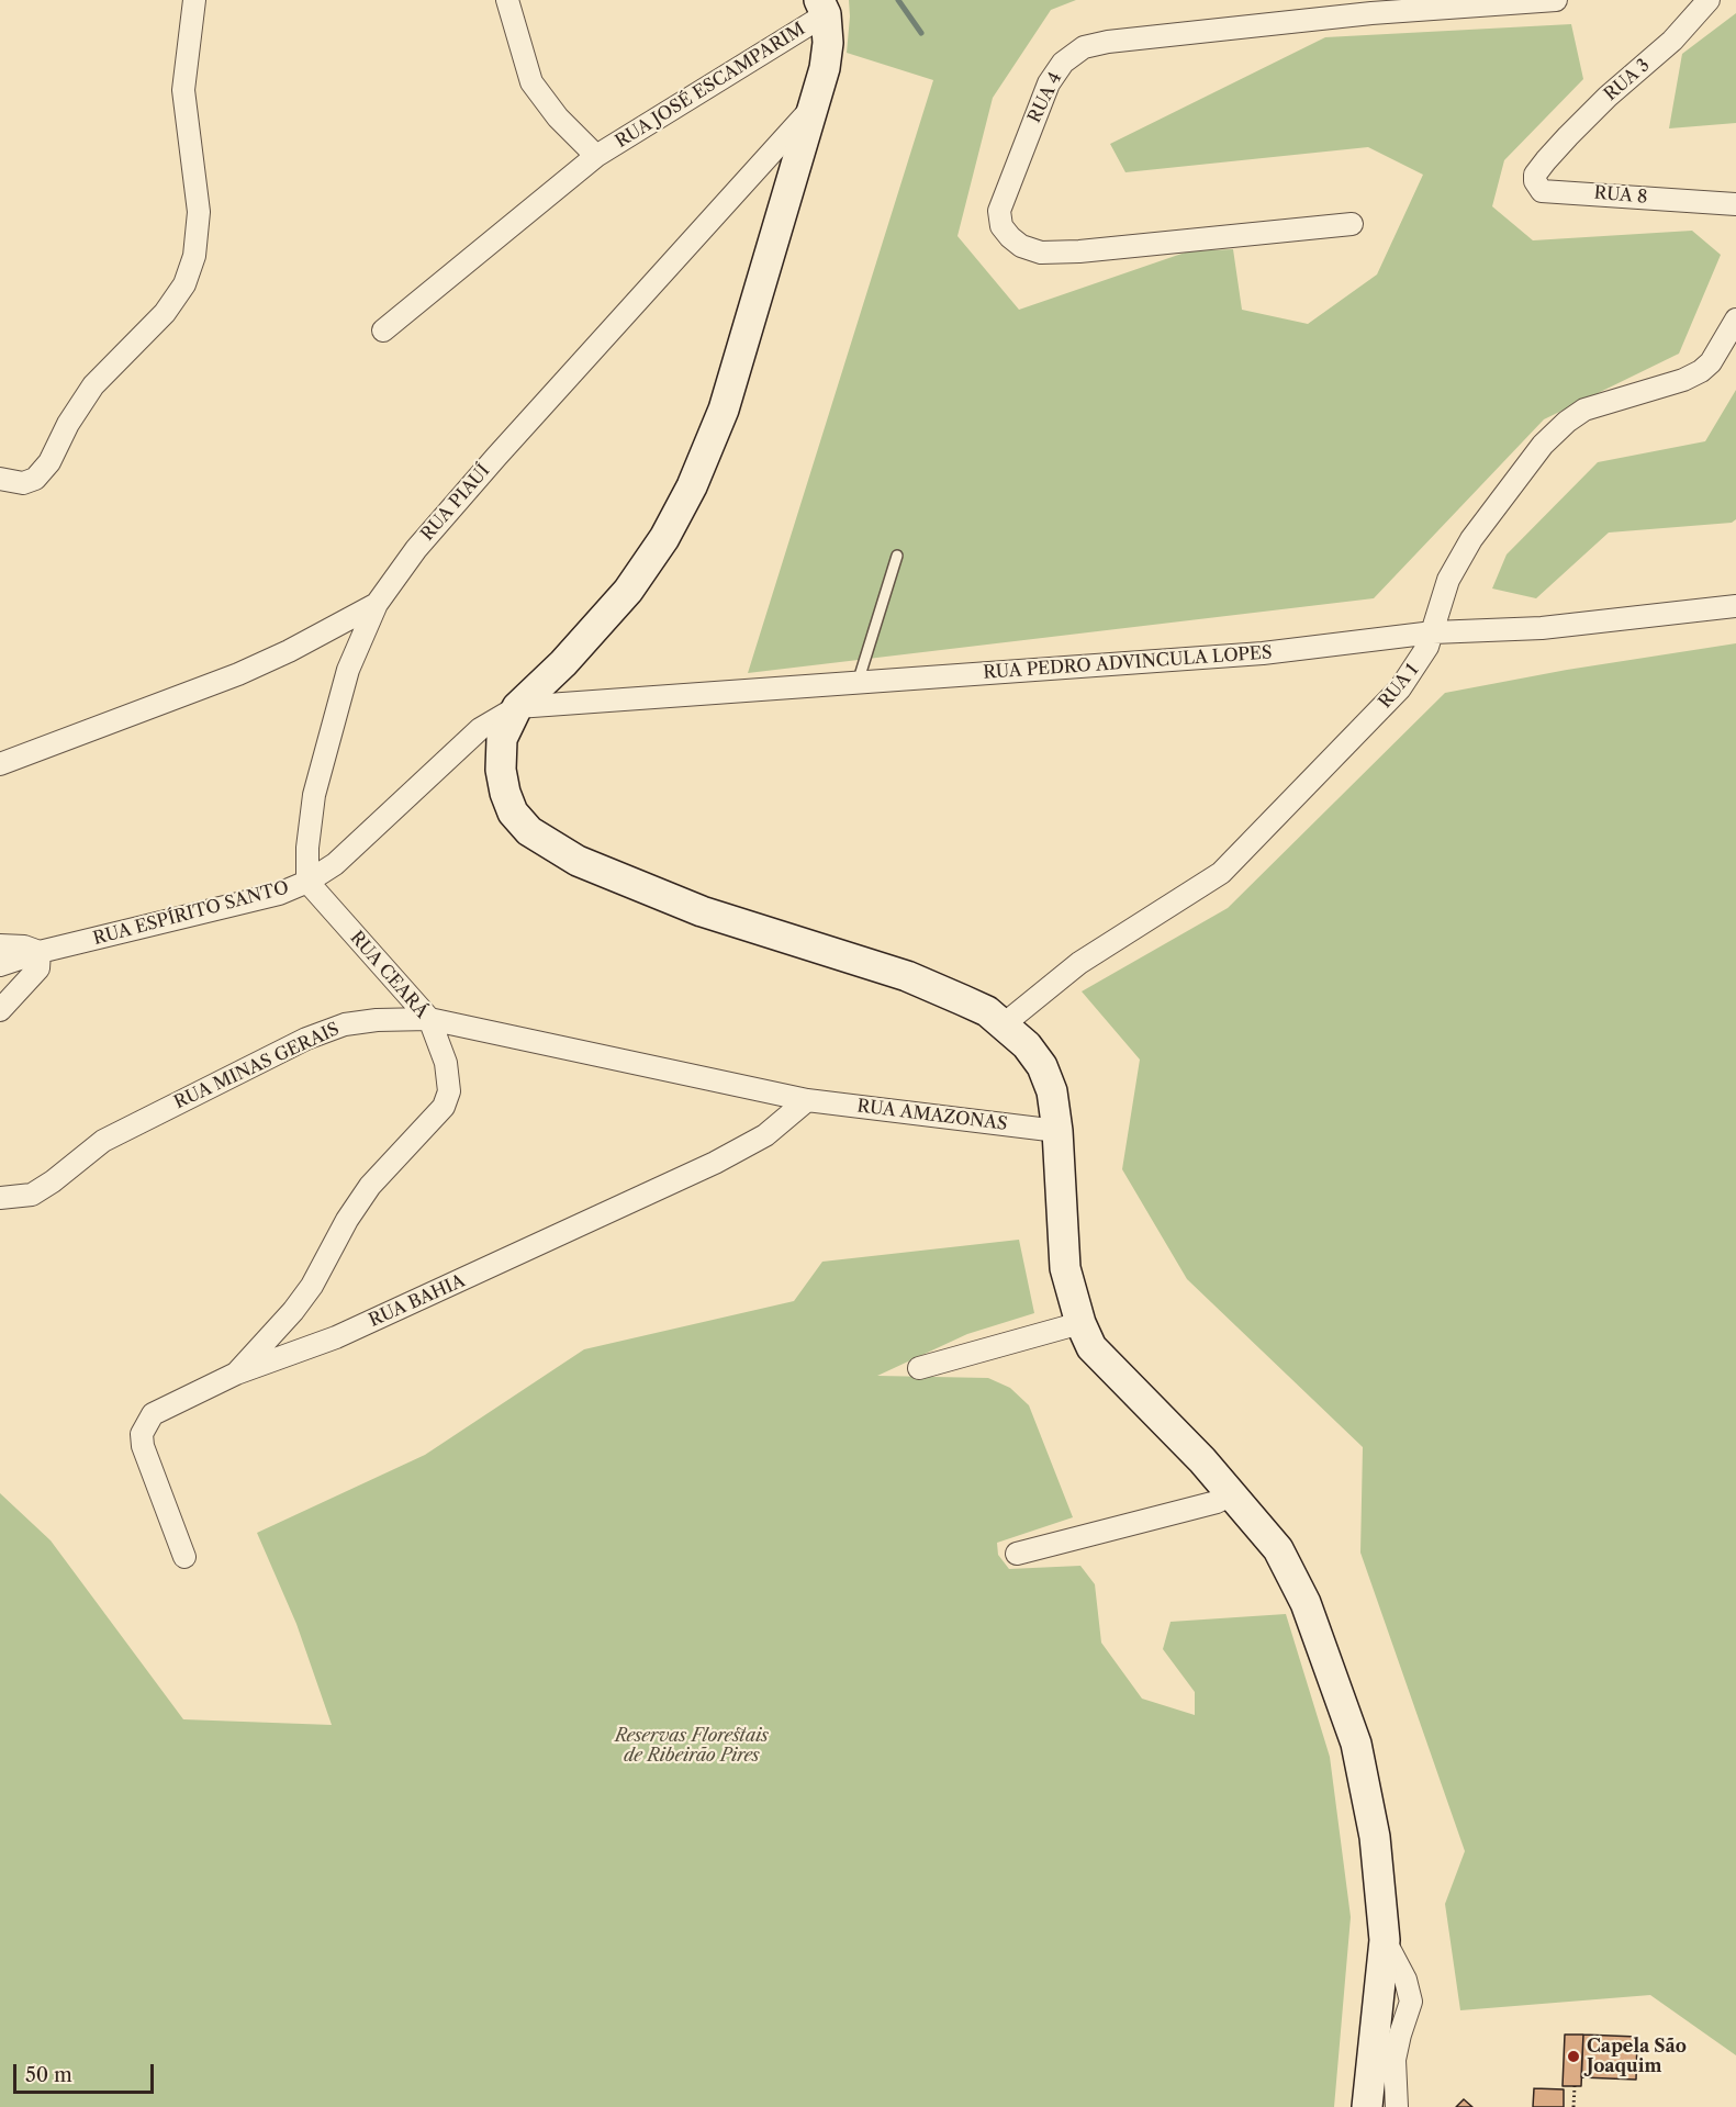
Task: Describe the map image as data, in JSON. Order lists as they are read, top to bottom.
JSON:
{
  "streets": {
    "street": [
      "RUA 3",
      "RUA JOSÉ ESCAMPARIM",
      "RUA 4",
      "RUA 8",
      "RUA PIAUÍ",
      "RUA PEDRO ADVINCULA LOPES",
      "RUA 1",
      "RUA ESPÍRITO SANTO",
      "RUA CEARÁ",
      "RUA MINAS GERAIS",
      "RUA AMAZONAS",
      "RUA BAHIA"
    ]
  },
  "crossings": [
    ["RUA 3", "RUA 8"],
    ["RUA PEDRO ADVINCULA LOPES", "RUA 1"],
    ["RUA PEDRO ADVINCULA LOPES", "RUA ESPÍRITO SANTO"],
    ["RUA ESPÍRITO SANTO", "RUA CEARÁ"],
    ["RUA CEARÁ", "RUA MINAS GERAIS"],
    ["RUA CEARÁ", "RUA BAHIA"],
    ["RUA MINAS GERAIS", "RUA AMAZONAS"],
    ["RUA MINAS GERAIS", "RUA BAHIA"],
    ["RUA AMAZONAS", "RUA BAHIA"]
  ],
  "parks": ["Reservas Florestais de Ribeirão Pires"],
  "places": ["Capela São Joaquim"],
  "scale_bar": "50 m"
}
